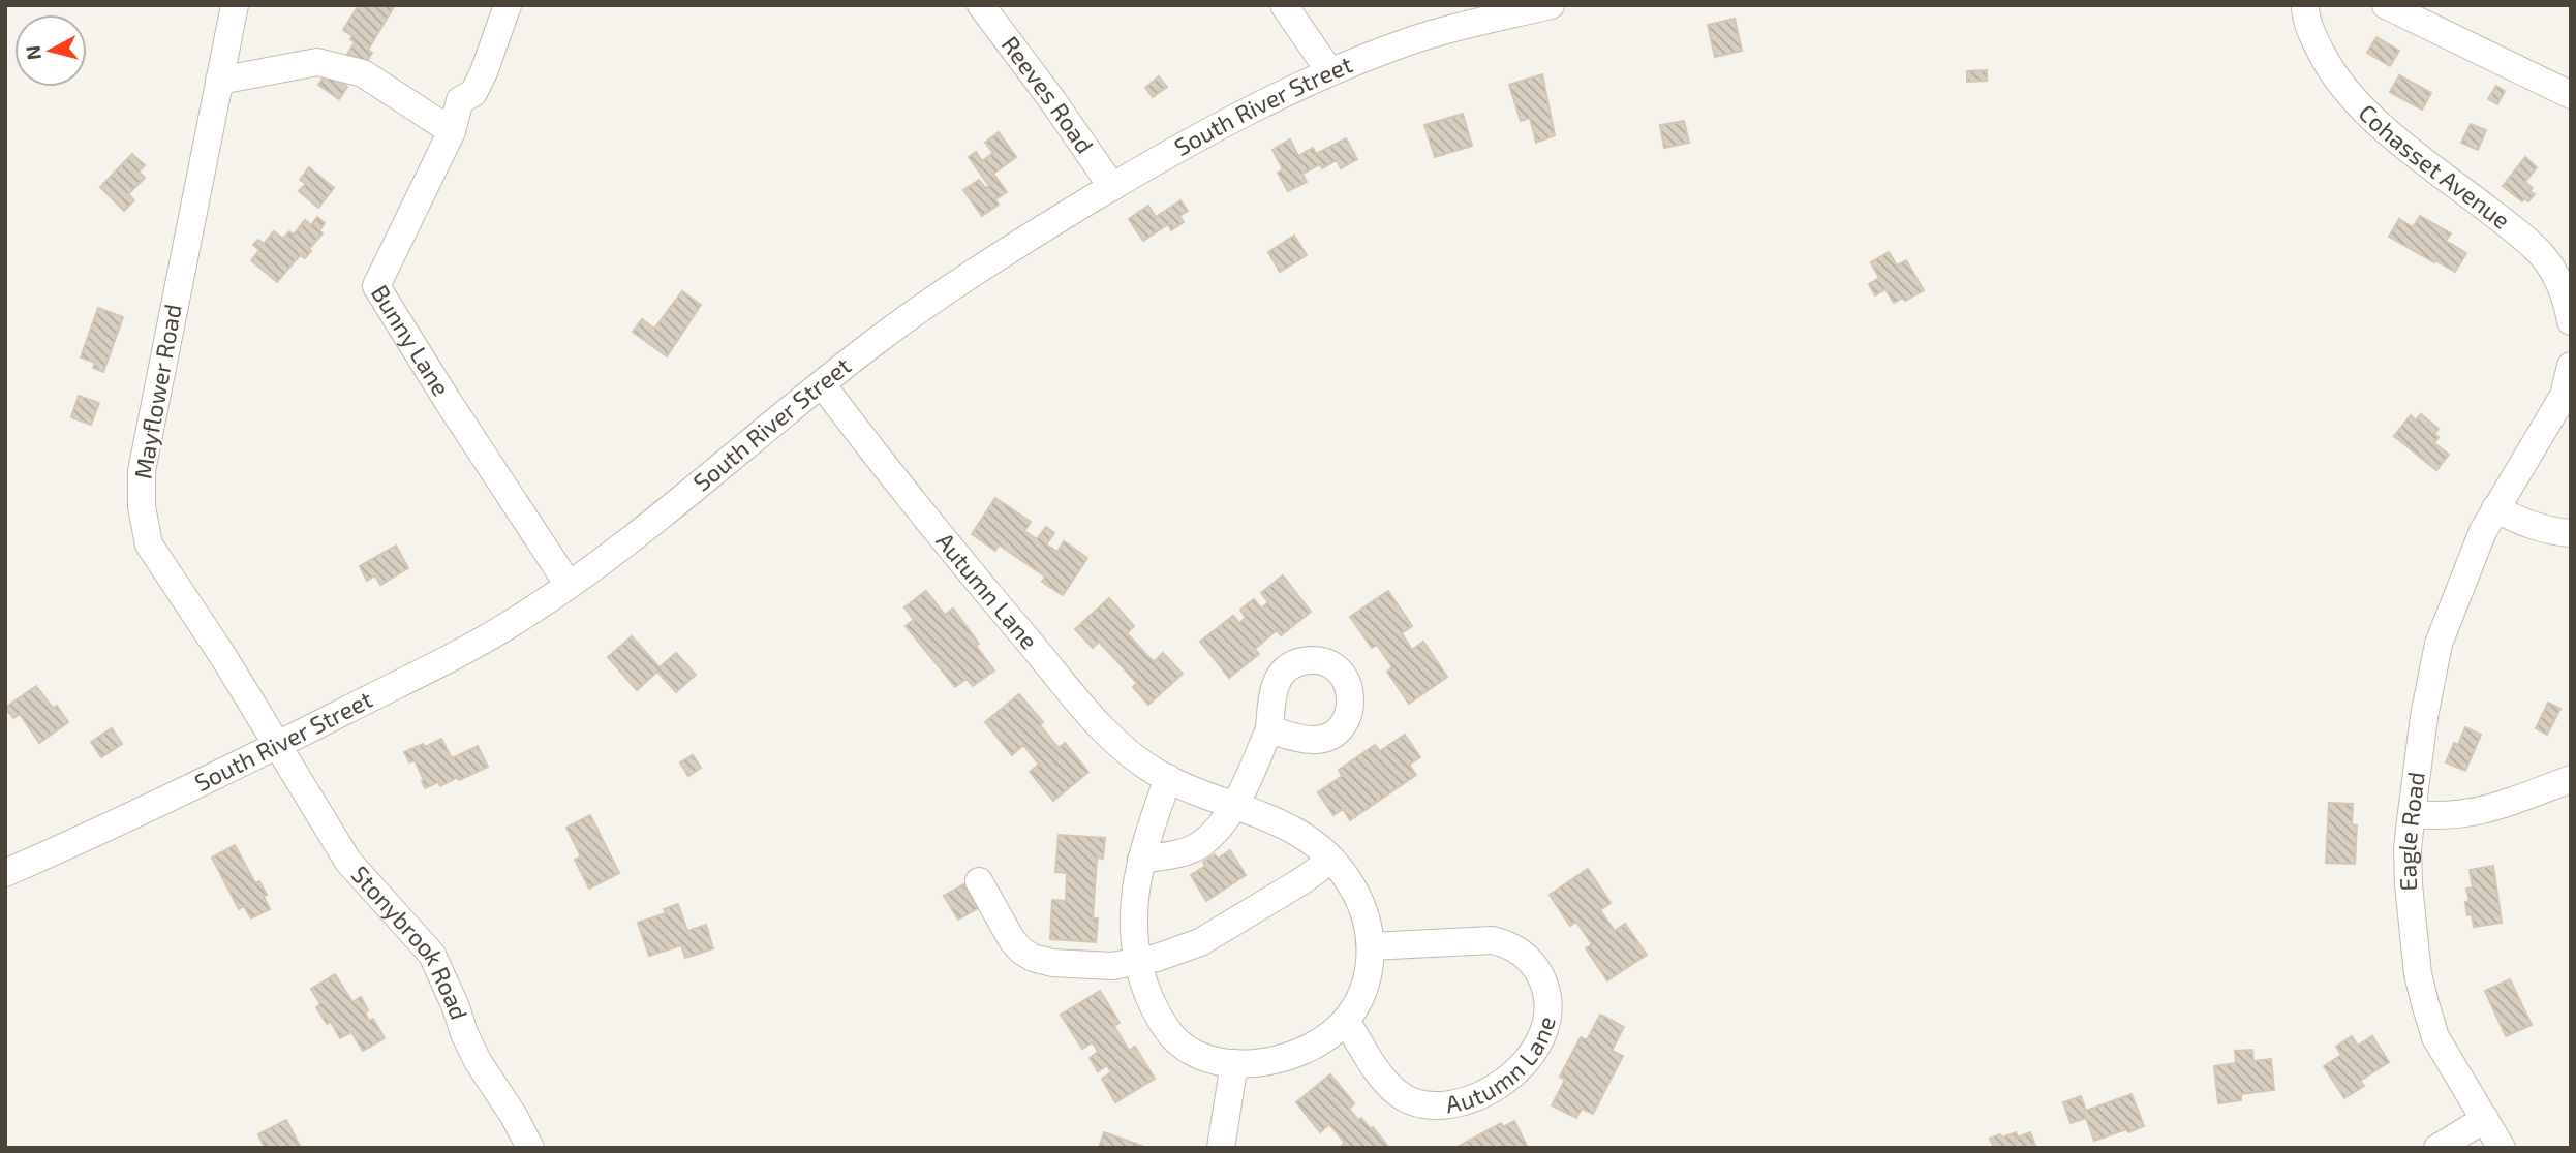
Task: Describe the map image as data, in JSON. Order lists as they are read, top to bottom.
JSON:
{
  "streets": {
    "street": [
      "Reeves Road",
      "South River Street",
      "Cohasset Avenue",
      "Bunny Lane",
      "Mayflower Road",
      "Autumn Lane",
      "Eagle Road",
      "Stonybrook Road"
    ]
  },
  "crossings": [
    ["Reeves Road", "South River Street"],
    ["South River Street", "Bunny Lane"],
    ["South River Street", "Mayflower Road"],
    ["South River Street", "Autumn Lane"],
    ["South River Street", "Stonybrook Road"],
    ["Mayflower Road", "Stonybrook Road"]
  ],
  "north": "left"
}
